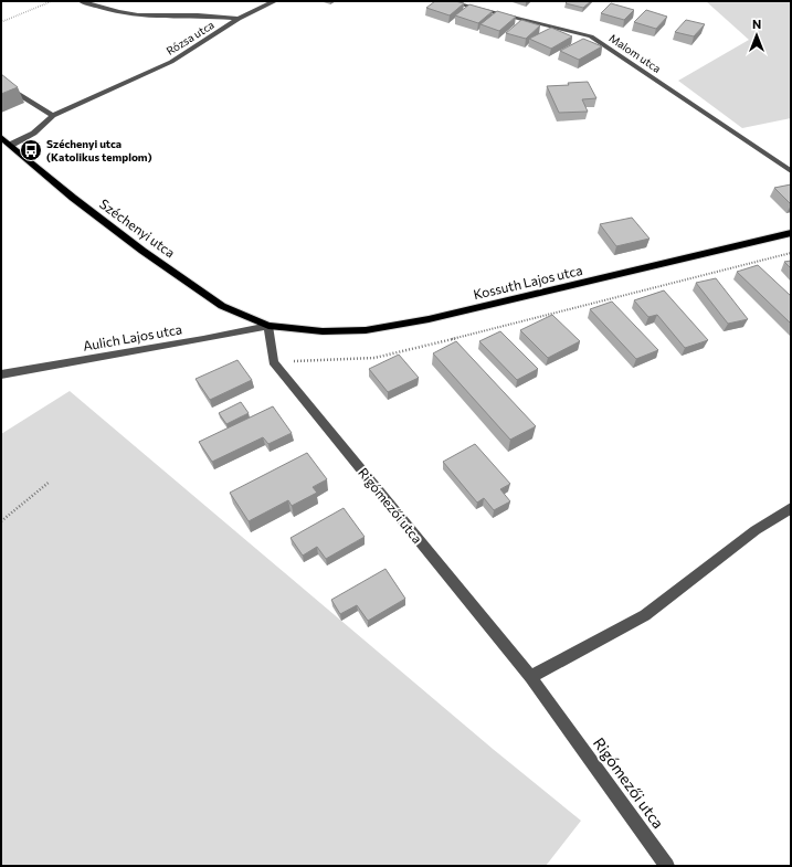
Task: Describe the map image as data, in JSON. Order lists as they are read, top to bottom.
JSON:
{
  "streets": {
    "main road": ["Széchenyi utca", "Kossuth Lajos utca"],
    "street": [
      "Rózsa utca",
      "Malom utca",
      "Aulich Lajos utca",
      "Rigómezői utca"
    ]
  },
  "crossings": [
    ["Rózsa utca", "Széchenyi utca"],
    ["Széchenyi utca", "Kossuth Lajos utca"],
    ["Széchenyi utca", "Aulich Lajos utca"],
    ["Kossuth Lajos utca", "Aulich Lajos utca"]
  ],
  "places": {
    "bus stop": ["Széchenyi utca (Katolikus templom)"]
  },
  "north": "top"
}
